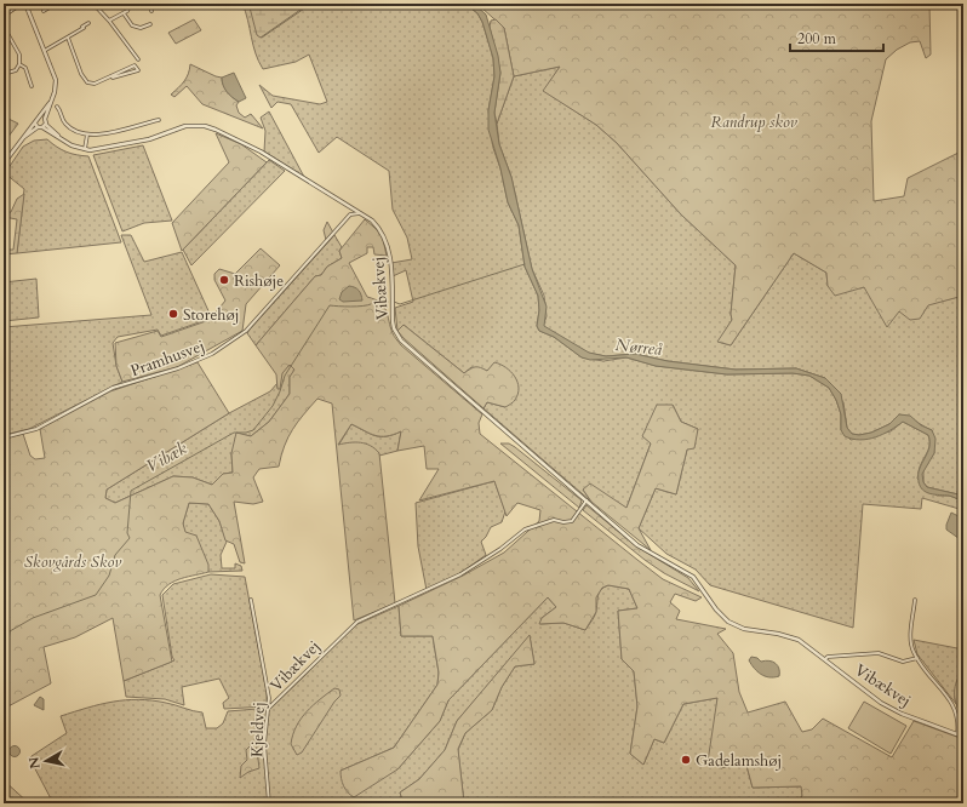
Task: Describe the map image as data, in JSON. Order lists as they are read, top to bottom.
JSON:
{
  "streets": {
    "street": ["Vibækvej", "Pramhusvej", "Kjeldvej"]
  },
  "crossings": [
    ["Vibækvej", "Kjeldvej"]
  ],
  "water": ["Nørreå", "Vibæk"],
  "parks": ["Randrup skov", "Skovgårds Skov"],
  "places": ["Rishøje", "Storehøj", "Gadelamshøj"],
  "scale_bar": "200 m",
  "north": "left"
}
